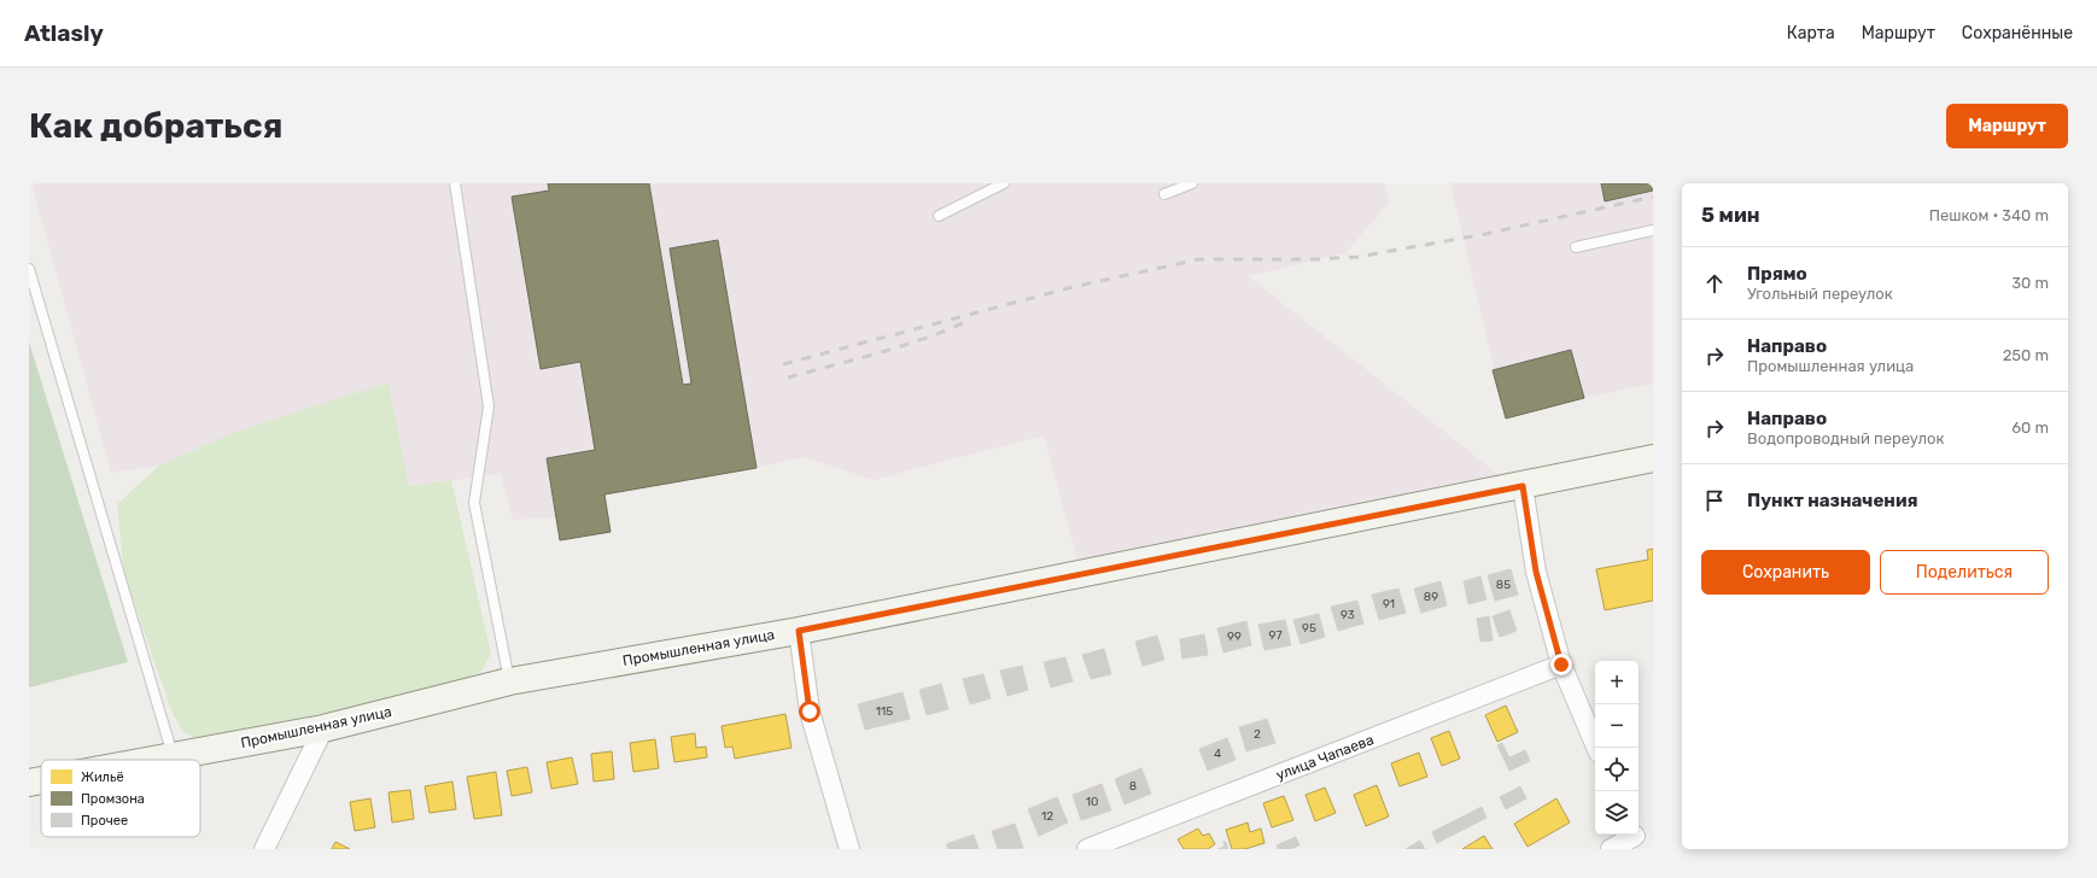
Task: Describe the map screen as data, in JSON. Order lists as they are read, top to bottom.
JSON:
{
  "streets": {
    "street": ["Промышленная улица", "улица Чапаева"]
  },
  "house_numbers": [
    "85",
    "89",
    "91",
    "93",
    "95",
    "97",
    "99",
    "115",
    "2",
    "4",
    "8",
    "10",
    "12"
  ],
  "legend": ["Жильё", "Промзона", "Прочее"],
  "page": {
    "header": "Atlasly",
    "nav": ["Карта", "Маршрут", "Сохранённые"],
    "buttons": [
      "Маршрут",
      ["Сохранить", "Поделиться"]
    ],
    "title": "Как добраться",
    "heading": ["5 мин", "Пешком · 340 m"],
    "list": [
      ["Прямо", "Угольный переулок", "30 m"],
      ["Направо", "Промышленная улица", "250 m"],
      ["Направо", "Водопроводный переулок", "60 m"],
      "Пункт назначения"
    ],
    "map_buttons": ["+", "−"]
  }
}
